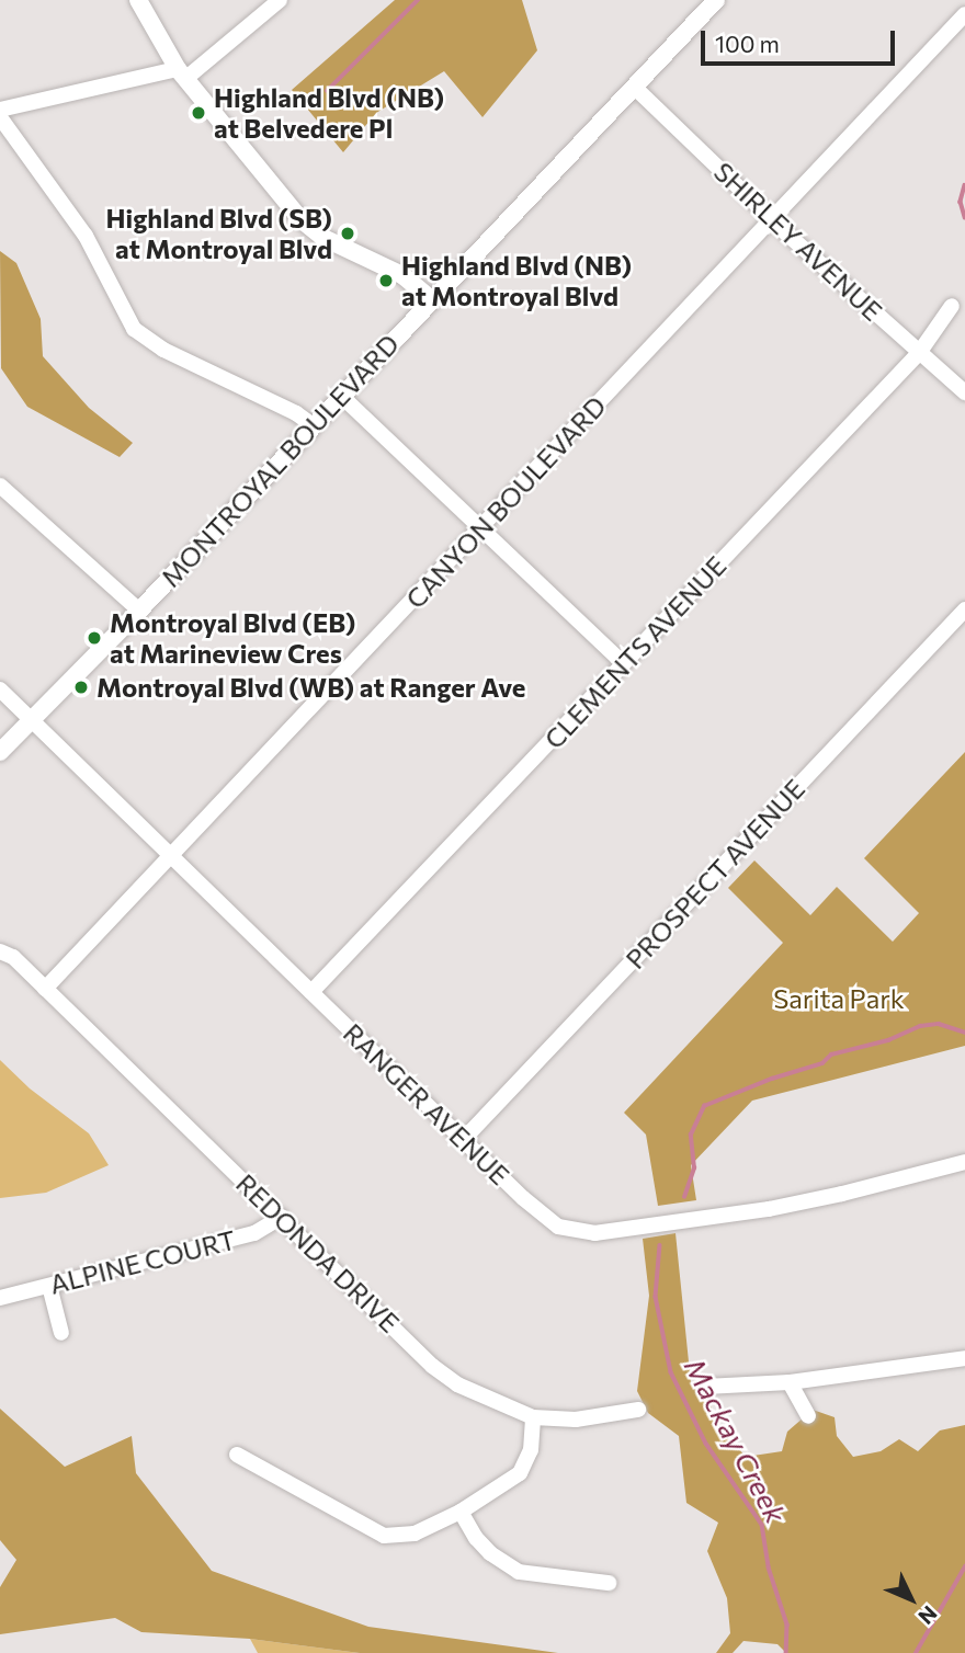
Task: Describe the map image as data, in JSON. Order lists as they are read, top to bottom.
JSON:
{
  "streets": {
    "street": [
      "SHIRLEY AVENUE",
      "MONTROYAL BOULEVARD",
      "CANYON BOULEVARD",
      "CLEMENTS AVENUE",
      "PROSPECT AVENUE",
      "RANGER AVENUE",
      "REDONDA DRIVE",
      "ALPINE COURT"
    ]
  },
  "crossings": [
    ["SHIRLEY AVENUE", "MONTROYAL BOULEVARD"],
    ["SHIRLEY AVENUE", "CANYON BOULEVARD"],
    ["SHIRLEY AVENUE", "CLEMENTS AVENUE"],
    ["MONTROYAL BOULEVARD", "RANGER AVENUE"],
    ["CANYON BOULEVARD", "RANGER AVENUE"],
    ["CANYON BOULEVARD", "REDONDA DRIVE"],
    ["CLEMENTS AVENUE", "RANGER AVENUE"],
    ["PROSPECT AVENUE", "RANGER AVENUE"],
    ["REDONDA DRIVE", "ALPINE COURT"]
  ],
  "water": ["Mackay Creek"],
  "parks": ["Sarita Park"],
  "places": [
    "Highland Blvd (NB) at Belvedere Pl",
    "Highland Blvd (SB) at Montroyal Blvd",
    "Highland Blvd (NB) at Montroyal Blvd",
    "Montroyal Blvd (EB) at Marineview Cres",
    "Montroyal Blvd (WB) at Ranger Ave"
  ],
  "scale_bar": "100 m",
  "north": "bottom right"
}
